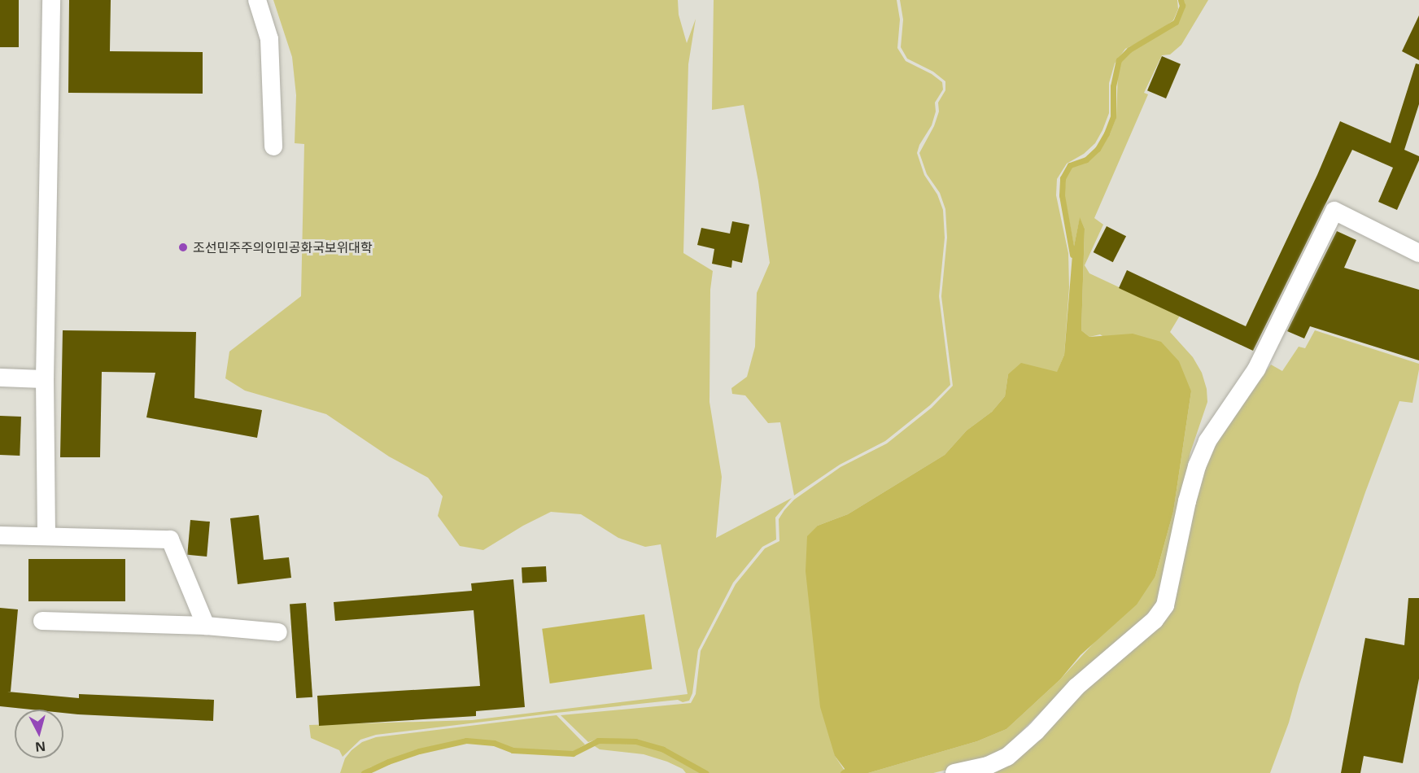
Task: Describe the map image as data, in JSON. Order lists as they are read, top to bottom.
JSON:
{
  "places": ["조선민주주의인민공화국보위대학"],
  "north": "bottom"
}
